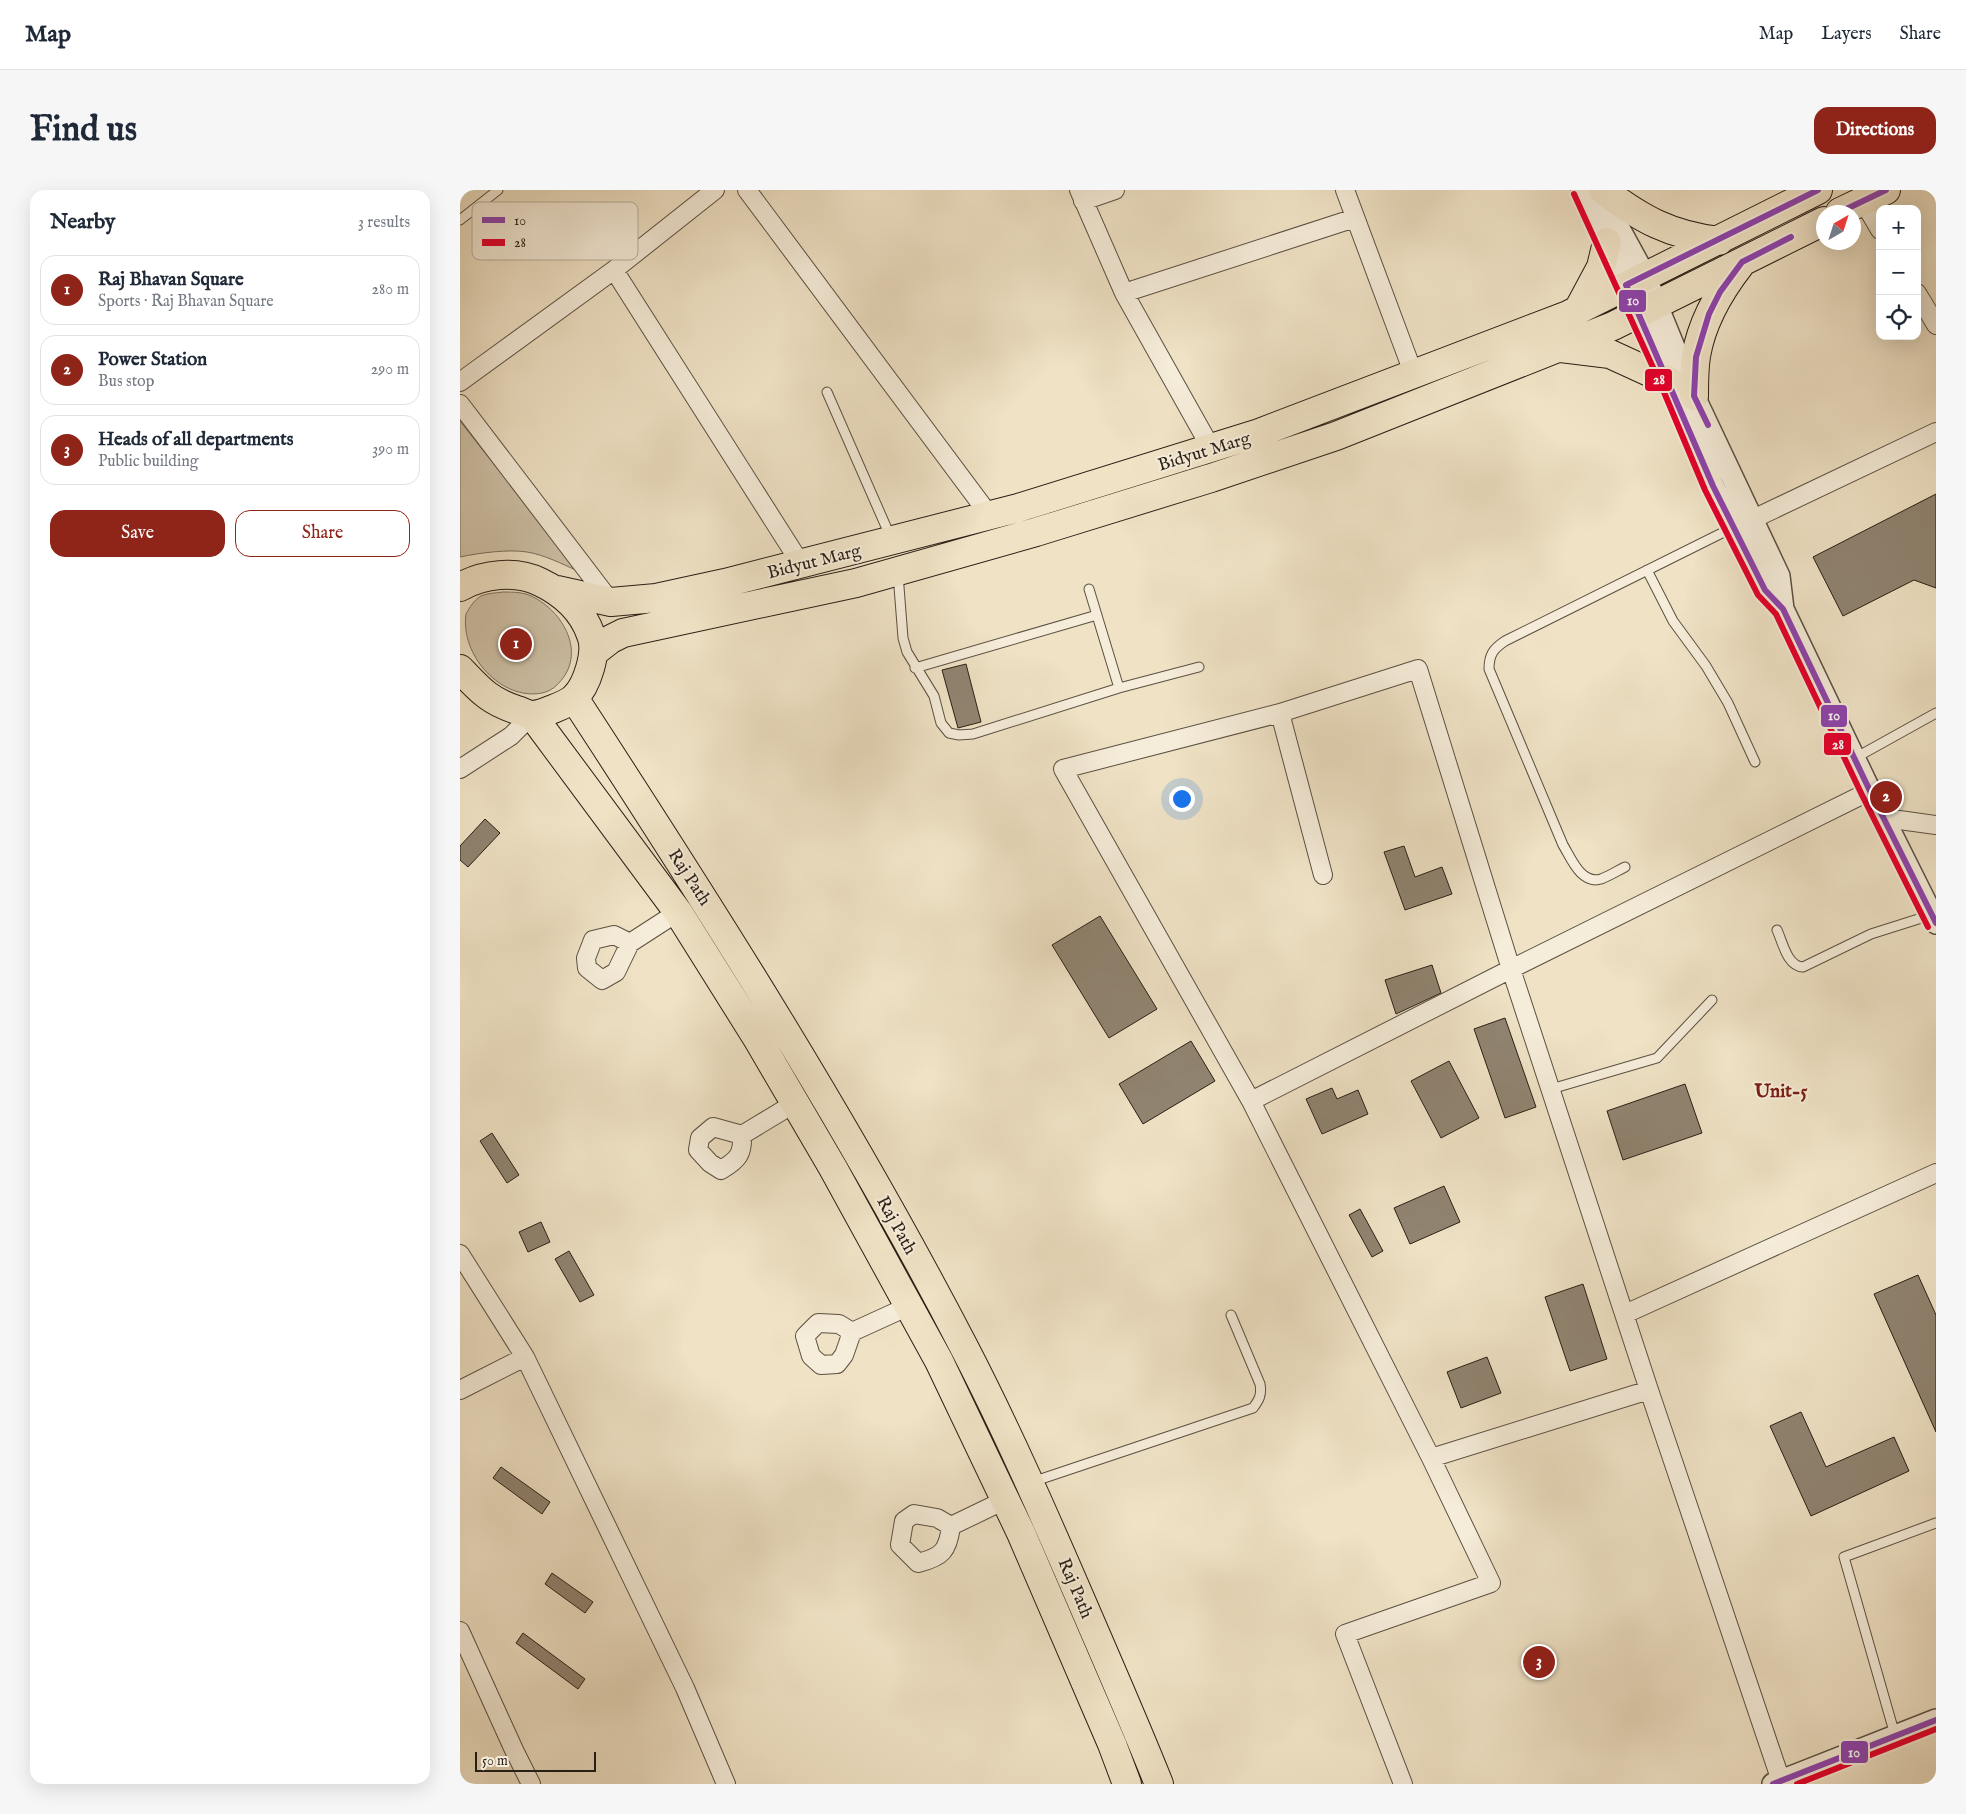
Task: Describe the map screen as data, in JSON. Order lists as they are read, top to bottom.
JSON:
{
  "streets": {
    "main road": ["Bidyut Marg", "Raj Path"]
  },
  "districts": ["Unit-5"],
  "lines": ["transit line 10", "transit line 28"],
  "legend": ["10", "28"],
  "scale_bar": "50 m",
  "north": "top right",
  "page": {
    "header": "Map",
    "nav": ["Map", "Layers", "Share"],
    "buttons": [
      "Directions",
      ["Save", "Share"]
    ],
    "title": "Find us",
    "heading": ["Nearby", "3 results"],
    "map_buttons": ["+", "−"],
    "list": [
      {
        "mark": "1",
        "name": "Raj Bhavan Square",
        "note": "Sports · Raj Bhavan Square",
        "value": "280 m"
      },
      {
        "mark": "2",
        "name": "Power Station",
        "note": "Bus stop",
        "value": "290 m"
      },
      {
        "mark": "3",
        "name": "Heads of all departments",
        "note": "Public building",
        "value": "390 m"
      }
    ],
    "pins": ["1", "2", "3"],
    "scale": "50 m"
  }
}
